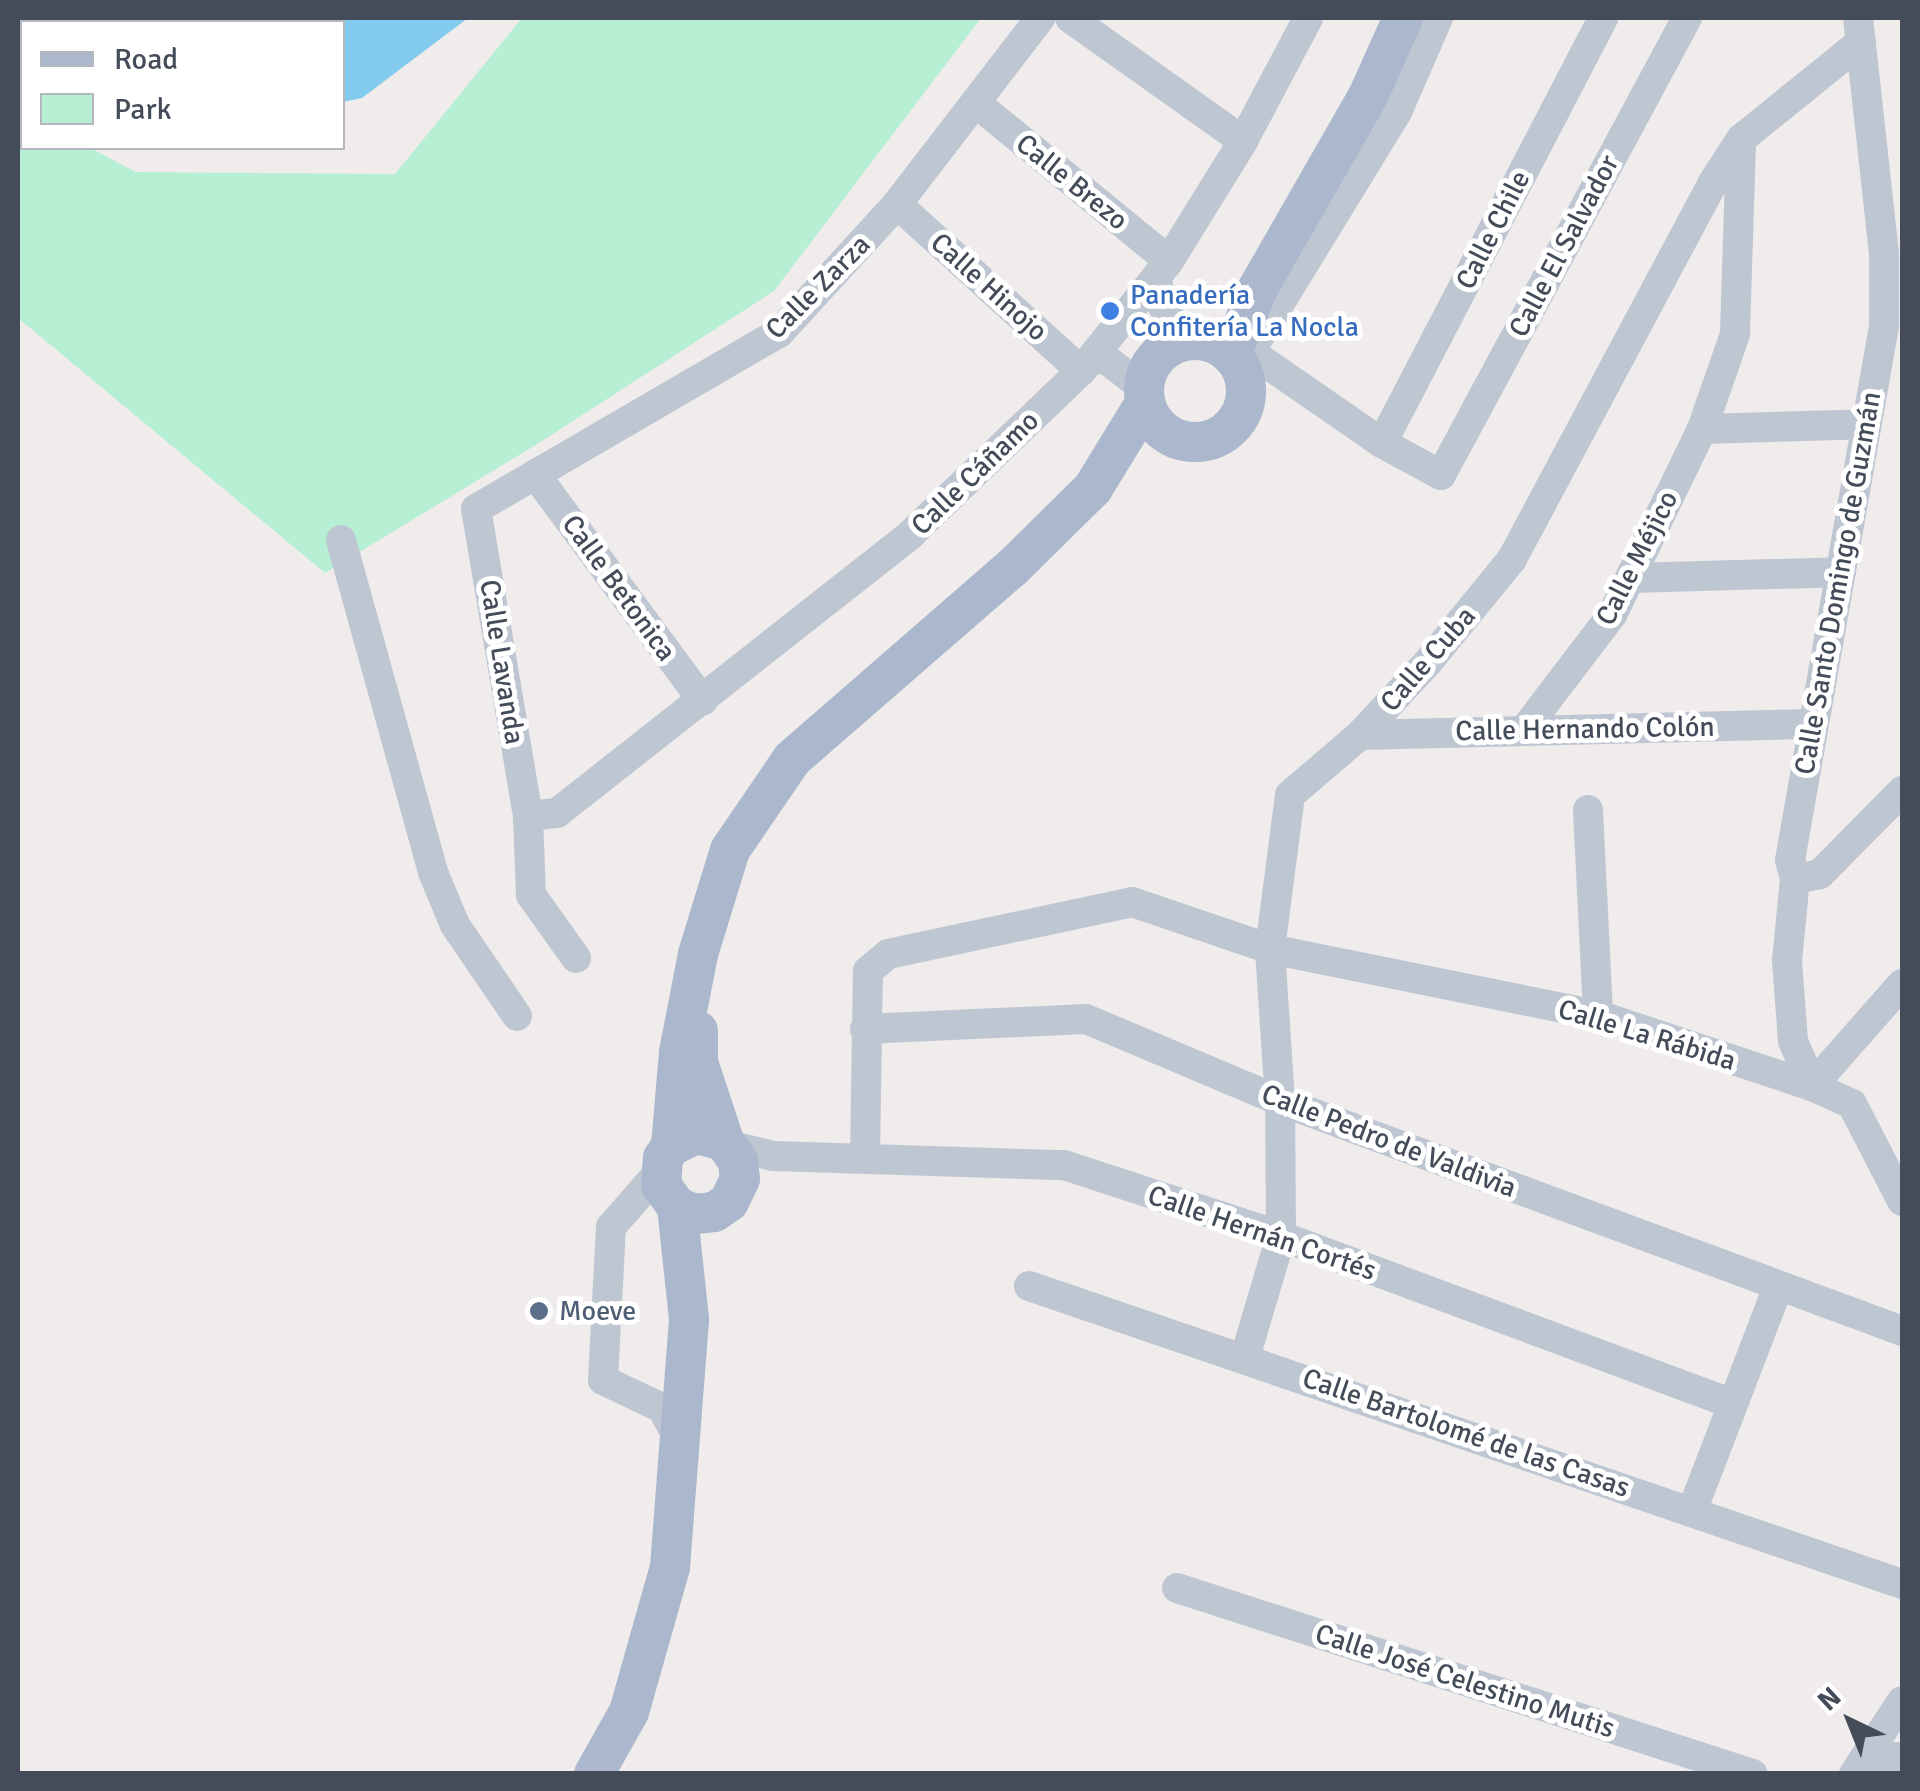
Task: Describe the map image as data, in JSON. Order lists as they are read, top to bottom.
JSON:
{
  "streets": {
    "street": [
      "Calle Brezo",
      "Calle Chile",
      "Calle El Salvador",
      "Calle Zarza",
      "Calle Hinojo",
      "Calle Cáñamo",
      "Calle Méjico",
      "Calle Santo Domingo de Guzmán",
      "Calle Betonica",
      "Calle Cuba",
      "Calle Lavanda",
      "Calle Hernando Colón",
      "Calle La Rábida",
      "Calle Pedro de Valdivia",
      "Calle Hernán Cortés",
      "Calle Bartolomé de las Casas",
      "Calle José Celestino Mutis"
    ]
  },
  "crossings": [
    ["Calle Brezo", "Calle Zarza"],
    ["Calle Brezo", "Calle Cáñamo"],
    ["Calle Chile", "Calle El Salvador"],
    ["Calle Zarza", "Calle Hinojo"],
    ["Calle Zarza", "Calle Betonica"],
    ["Calle Zarza", "Calle Lavanda"],
    ["Calle Hinojo", "Calle Cáñamo"],
    ["Calle Cáñamo", "Calle Betonica"],
    ["Calle Cáñamo", "Calle Lavanda"],
    ["Calle Méjico", "Calle Cuba"],
    ["Calle Méjico", "Calle Hernando Colón"],
    ["Calle Santo Domingo de Guzmán", "Calle Cuba"],
    ["Calle Santo Domingo de Guzmán", "Calle Hernando Colón"],
    ["Calle Santo Domingo de Guzmán", "Calle La Rábida"],
    ["Calle Cuba", "Calle Hernando Colón"],
    ["Calle Cuba", "Calle La Rábida"],
    ["Calle Cuba", "Calle Pedro de Valdivia"],
    ["Calle Cuba", "Calle Hernán Cortés"],
    ["Calle Cuba", "Calle Bartolomé de las Casas"],
    ["Calle La Rábida", "Calle Pedro de Valdivia"],
    ["Calle La Rábida", "Calle Hernán Cortés"]
  ],
  "places": ["Panadería Confitería La Nocla", "Moeve"],
  "legend": ["Road", "Park"],
  "north": "top left"
}
